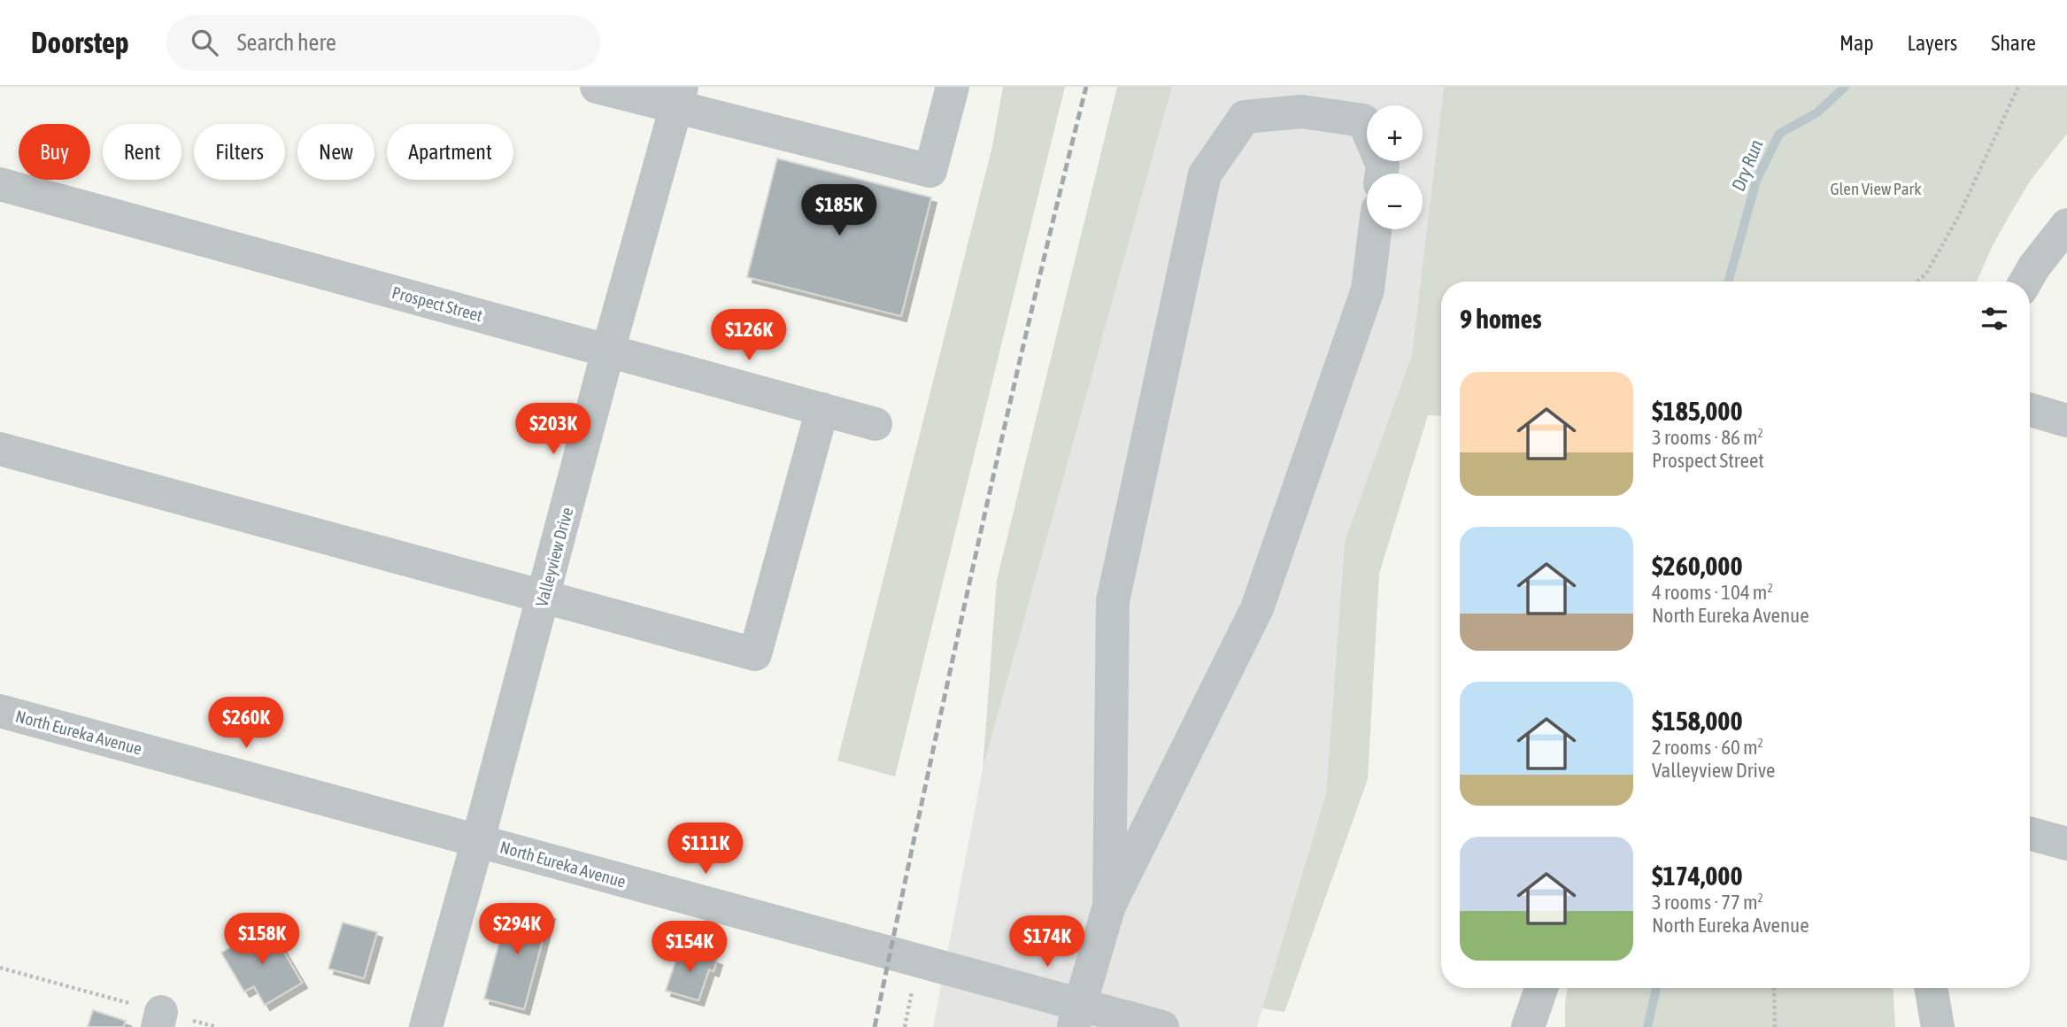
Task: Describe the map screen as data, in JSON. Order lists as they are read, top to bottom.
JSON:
{
  "streets": {
    "street": ["Prospect Street", "Valleyview Drive", "North Eureka Avenue"]
  },
  "crossings": [
    ["Prospect Street", "Valleyview Drive"],
    ["Valleyview Drive", "North Eureka Avenue"]
  ],
  "water": ["Dry Run"],
  "parks": ["Glen View Park"],
  "page": {
    "header": "Doorstep",
    "search": "Search here",
    "nav": ["Map", "Layers", "Share"],
    "map_buttons": ["+", "−"],
    "chip": [
      "Buy",
      "Rent",
      "Filters",
      "New",
      "Apartment"
    ],
    "price": [
      "$185K",
      "$126K",
      "$203K",
      "$260K",
      "$111K",
      "$294K",
      "$158K",
      "$174K",
      "$154K"
    ],
    "heading": "9 homes",
    "list": [
      {
        "name": "$185,000",
        "note": "3 rooms · 86 m² · Prospect Street"
      },
      {
        "name": "$260,000",
        "note": "4 rooms · 104 m² · North Eureka Avenue"
      },
      {
        "name": "$158,000",
        "note": "2 rooms · 60 m² · Valleyview Drive"
      },
      {
        "name": "$174,000",
        "note": "3 rooms · 77 m² · North Eureka Avenue"
      }
    ]
  }
}
